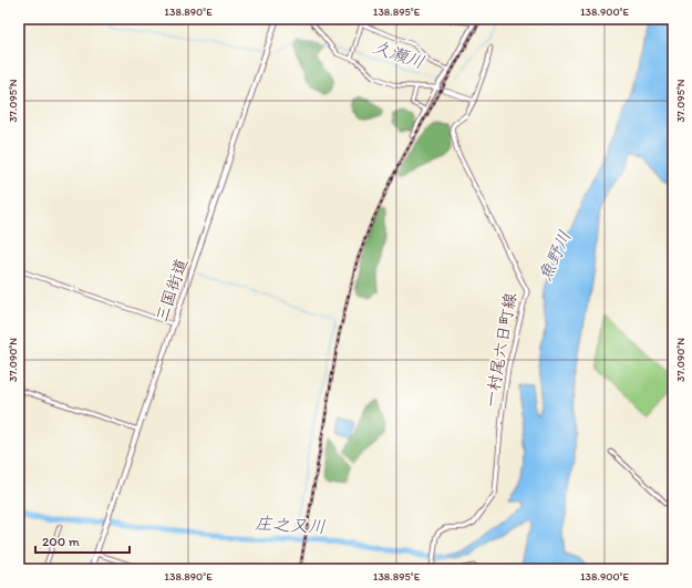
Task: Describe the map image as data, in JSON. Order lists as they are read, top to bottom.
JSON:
{
  "streets": {
    "highway": ["三国街道"],
    "main road": ["一村尾六日町線"]
  },
  "water": ["久瀬川", "魚野川", "庄之又川"],
  "scale_bar": "200 m",
  "coordinates": [
    "138.890°E",
    "138.895°E",
    "138.900°E",
    "37.095°N",
    "37.090°N"
  ]
}
